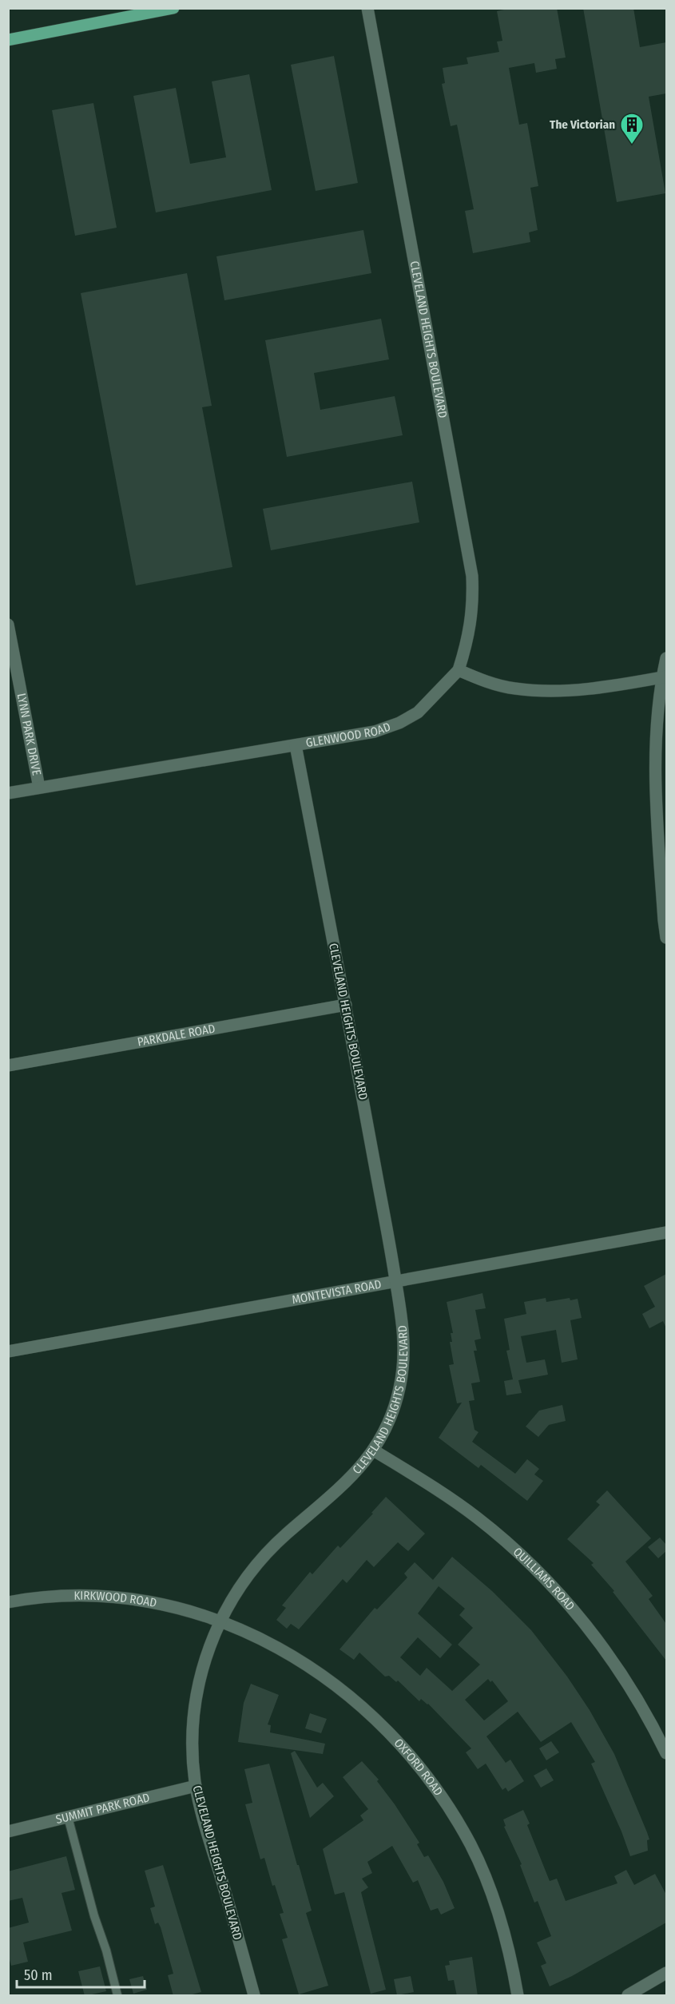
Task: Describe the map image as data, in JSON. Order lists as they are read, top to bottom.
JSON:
{
  "streets": {
    "street": [
      "CLEVELAND HEIGHTS BOULEVARD",
      "LYNN PARK DRIVE",
      "GLENWOOD ROAD",
      "PARKDALE ROAD",
      "MONTEVISTA ROAD",
      "QUILLIAMS ROAD",
      "KIRKWOOD ROAD",
      "OXFORD ROAD",
      "SUMMIT PARK ROAD"
    ]
  },
  "crossings": [
    ["CLEVELAND HEIGHTS BOULEVARD", "GLENWOOD ROAD"],
    ["CLEVELAND HEIGHTS BOULEVARD", "PARKDALE ROAD"],
    ["CLEVELAND HEIGHTS BOULEVARD", "MONTEVISTA ROAD"],
    ["CLEVELAND HEIGHTS BOULEVARD", "QUILLIAMS ROAD"],
    ["CLEVELAND HEIGHTS BOULEVARD", "KIRKWOOD ROAD"],
    ["CLEVELAND HEIGHTS BOULEVARD", "OXFORD ROAD"],
    ["CLEVELAND HEIGHTS BOULEVARD", "SUMMIT PARK ROAD"],
    ["LYNN PARK DRIVE", "GLENWOOD ROAD"],
    ["KIRKWOOD ROAD", "OXFORD ROAD"]
  ],
  "places": {
    "building": ["The Victorian"]
  },
  "scale_bar": "50 m"
}
